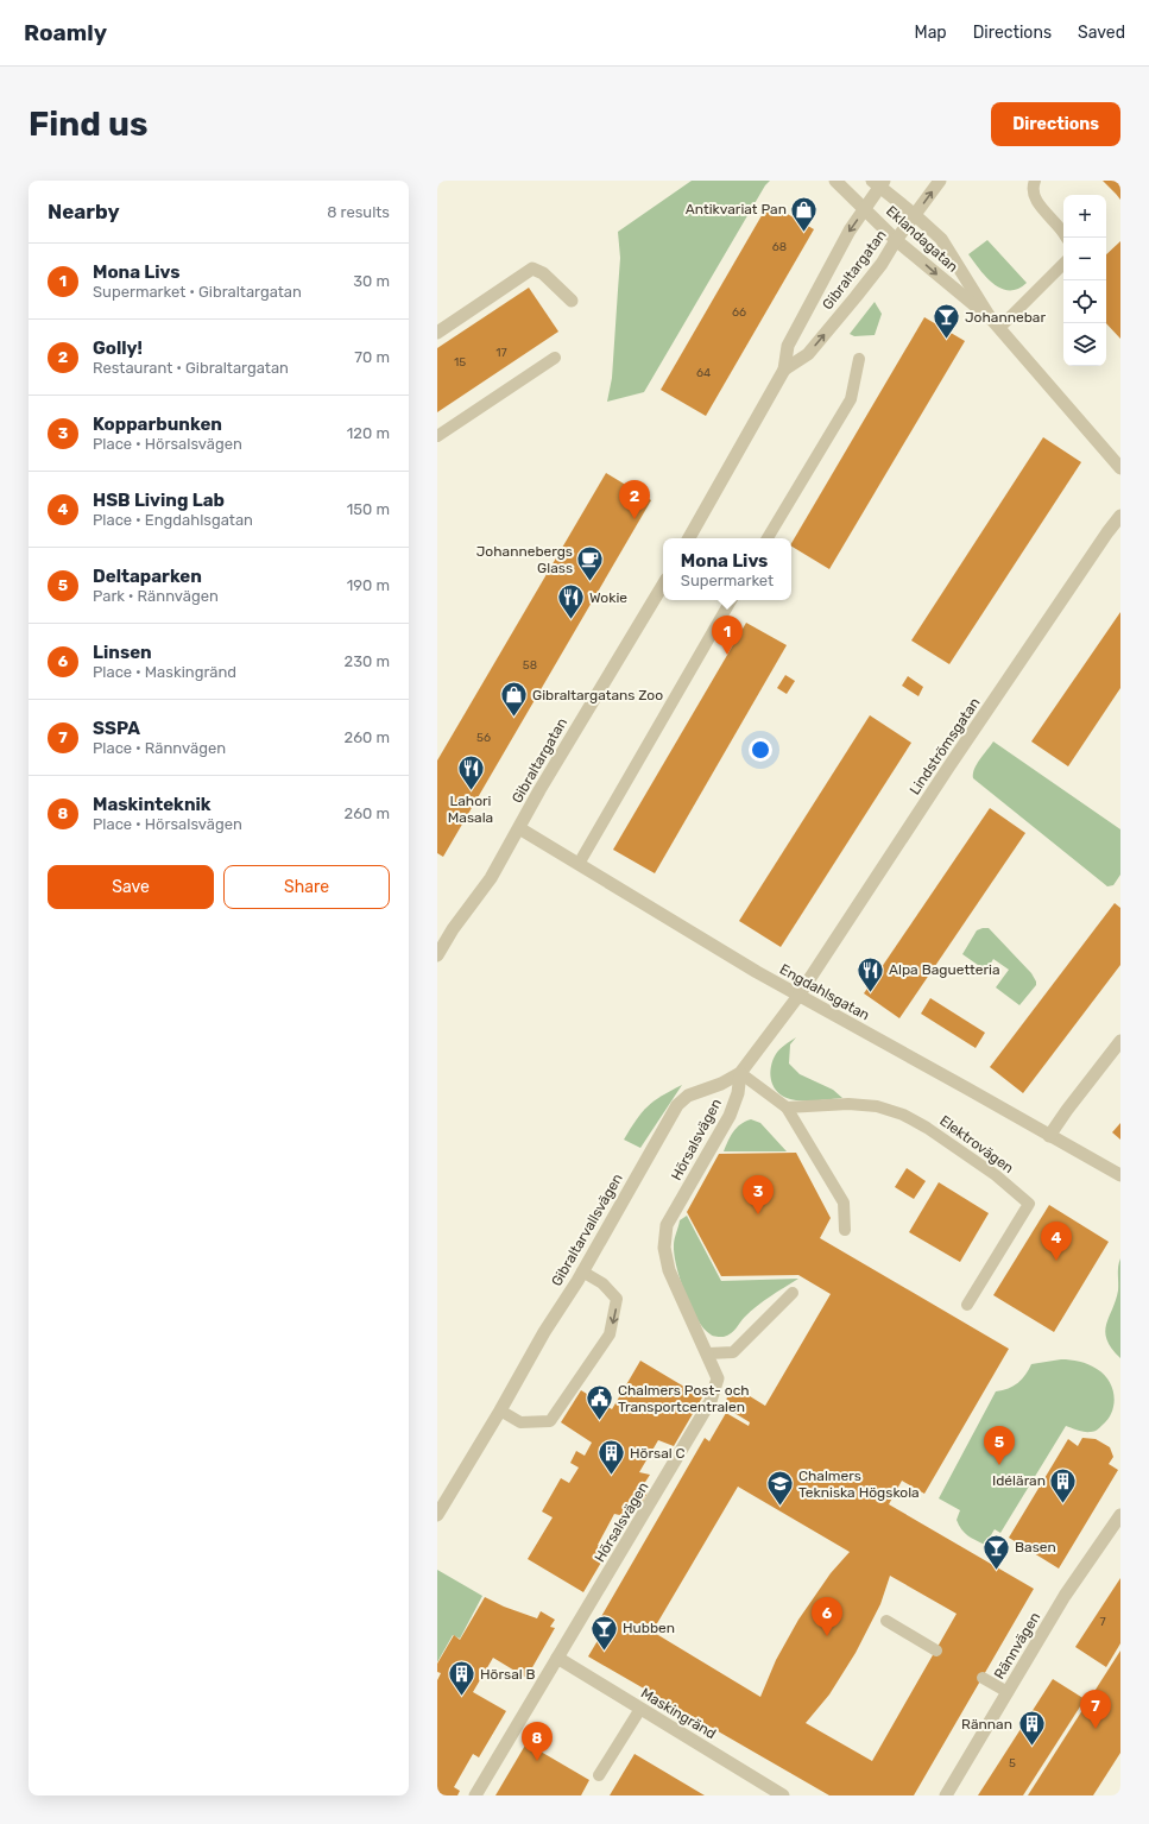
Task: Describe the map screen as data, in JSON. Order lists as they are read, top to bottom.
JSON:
{
  "streets": {
    "street": [
      "Eklandagatan",
      "Gibraltargatan",
      "Lindströmsgatan",
      "Engdahlsgatan",
      "Hörsalsvägen",
      "Gibraltarvallsvägen",
      "Rännvägen",
      "Maskingränd"
    ],
    "lane": ["Elektrovägen"]
  },
  "crossings": [
    ["Eklandagatan", "Gibraltargatan"],
    ["Gibraltargatan", "Engdahlsgatan"],
    ["Lindströmsgatan", "Engdahlsgatan"],
    ["Lindströmsgatan", "Gibraltarvallsvägen"],
    ["Engdahlsgatan", "Gibraltarvallsvägen"],
    ["Hörsalsvägen", "Gibraltarvallsvägen"],
    ["Hörsalsvägen", "Maskingränd"]
  ],
  "places": {
    "shop": ["Antikvariat Pan", "Gibraltargatans Zoo"],
    "bar": ["Johannebar", "Basen", "Hubben"],
    "cafe": ["Johannebergs Glass"],
    "restaurant": ["Wokie", "Lahori Masala", "Alpa Baguetteria"],
    "public building": ["Chalmers Post- och Transportcentralen"],
    "building": [
      "Hörsal C",
      "Idéläran",
      "Hörsal B",
      "Rännan"
    ],
    "school or university": ["Chalmers Tekniska Högskola"]
  },
  "house_numbers": [
    "68",
    "66",
    "17",
    "15",
    "64",
    "58",
    "56",
    "7",
    "5"
  ],
  "page": {
    "header": "Roamly",
    "nav": ["Map", "Directions", "Saved"],
    "buttons": [
      "Directions",
      ["Save", "Share"]
    ],
    "title": "Find us",
    "heading": ["Nearby", "8 results"],
    "map_buttons": ["+", "−"],
    "list": [
      {
        "mark": "1",
        "name": "Mona Livs",
        "note": "Supermarket · Gibraltargatan",
        "value": "30 m"
      },
      {
        "mark": "2",
        "name": "Golly!",
        "note": "Restaurant · Gibraltargatan",
        "value": "70 m"
      },
      {
        "mark": "3",
        "name": "Kopparbunken",
        "note": "Place · Hörsalsvägen",
        "value": "120 m"
      },
      {
        "mark": "4",
        "name": "HSB Living Lab",
        "note": "Place · Engdahlsgatan",
        "value": "150 m"
      },
      {
        "mark": "5",
        "name": "Deltaparken",
        "note": "Park · Rännvägen",
        "value": "190 m"
      },
      {
        "mark": "6",
        "name": "Linsen",
        "note": "Place · Maskingränd",
        "value": "230 m"
      },
      {
        "mark": "7",
        "name": "SSPA",
        "note": "Place · Rännvägen",
        "value": "260 m"
      },
      {
        "mark": "8",
        "name": "Maskinteknik",
        "note": "Place · Hörsalsvägen",
        "value": "260 m"
      }
    ],
    "pins": [
      "2",
      "1",
      "3",
      "4",
      "5",
      "6",
      "7",
      "8"
    ],
    "popup": ["Mona Livs", "Supermarket"]
  }
}
